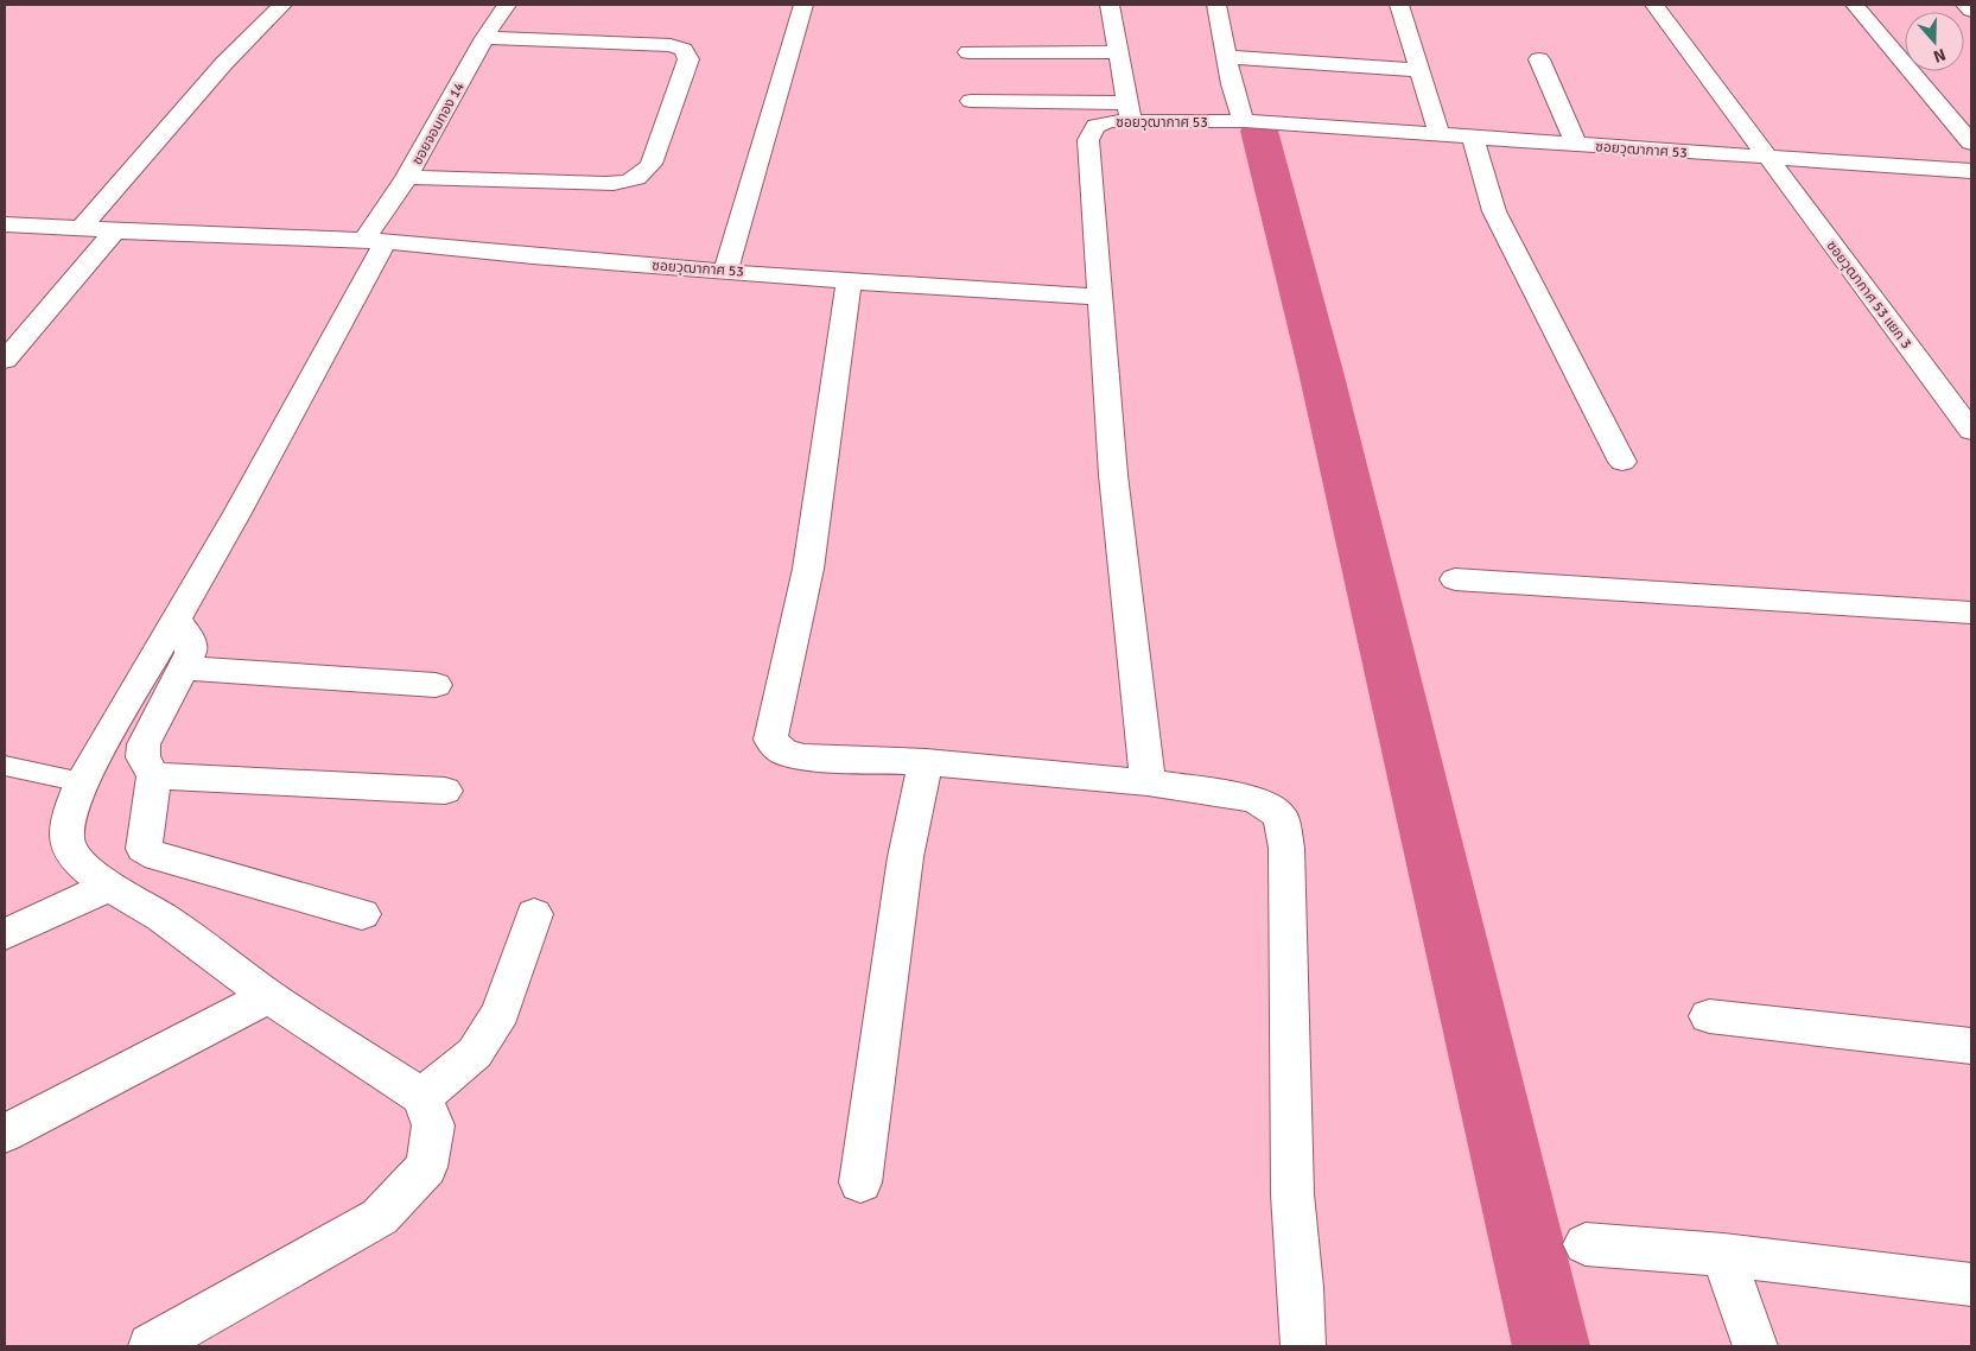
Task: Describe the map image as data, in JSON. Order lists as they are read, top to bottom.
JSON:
{
  "streets": {
    "street": ["ซอยวุฒากาศ 53", "ซอยจอมทอง 14", "ซอยวุฒากาศ 53 แยก 3"]
  },
  "crossings": [
    ["ซอยวุฒากาศ 53", "ซอยจอมทอง 14"],
    ["ซอยวุฒากาศ 53", "ซอยวุฒากาศ 53 แยก 3"]
  ],
  "north": "bottom"
}
